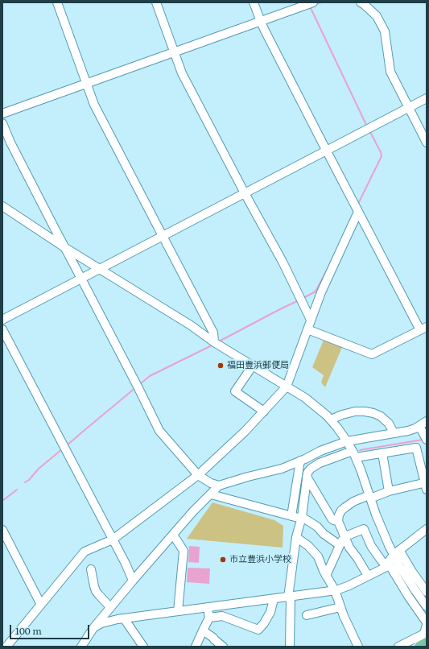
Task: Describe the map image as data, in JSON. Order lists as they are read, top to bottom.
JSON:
{
  "places": ["福田豊浜郵便局", "市立豊浜小学校"],
  "scale_bar": "100 m"
}
